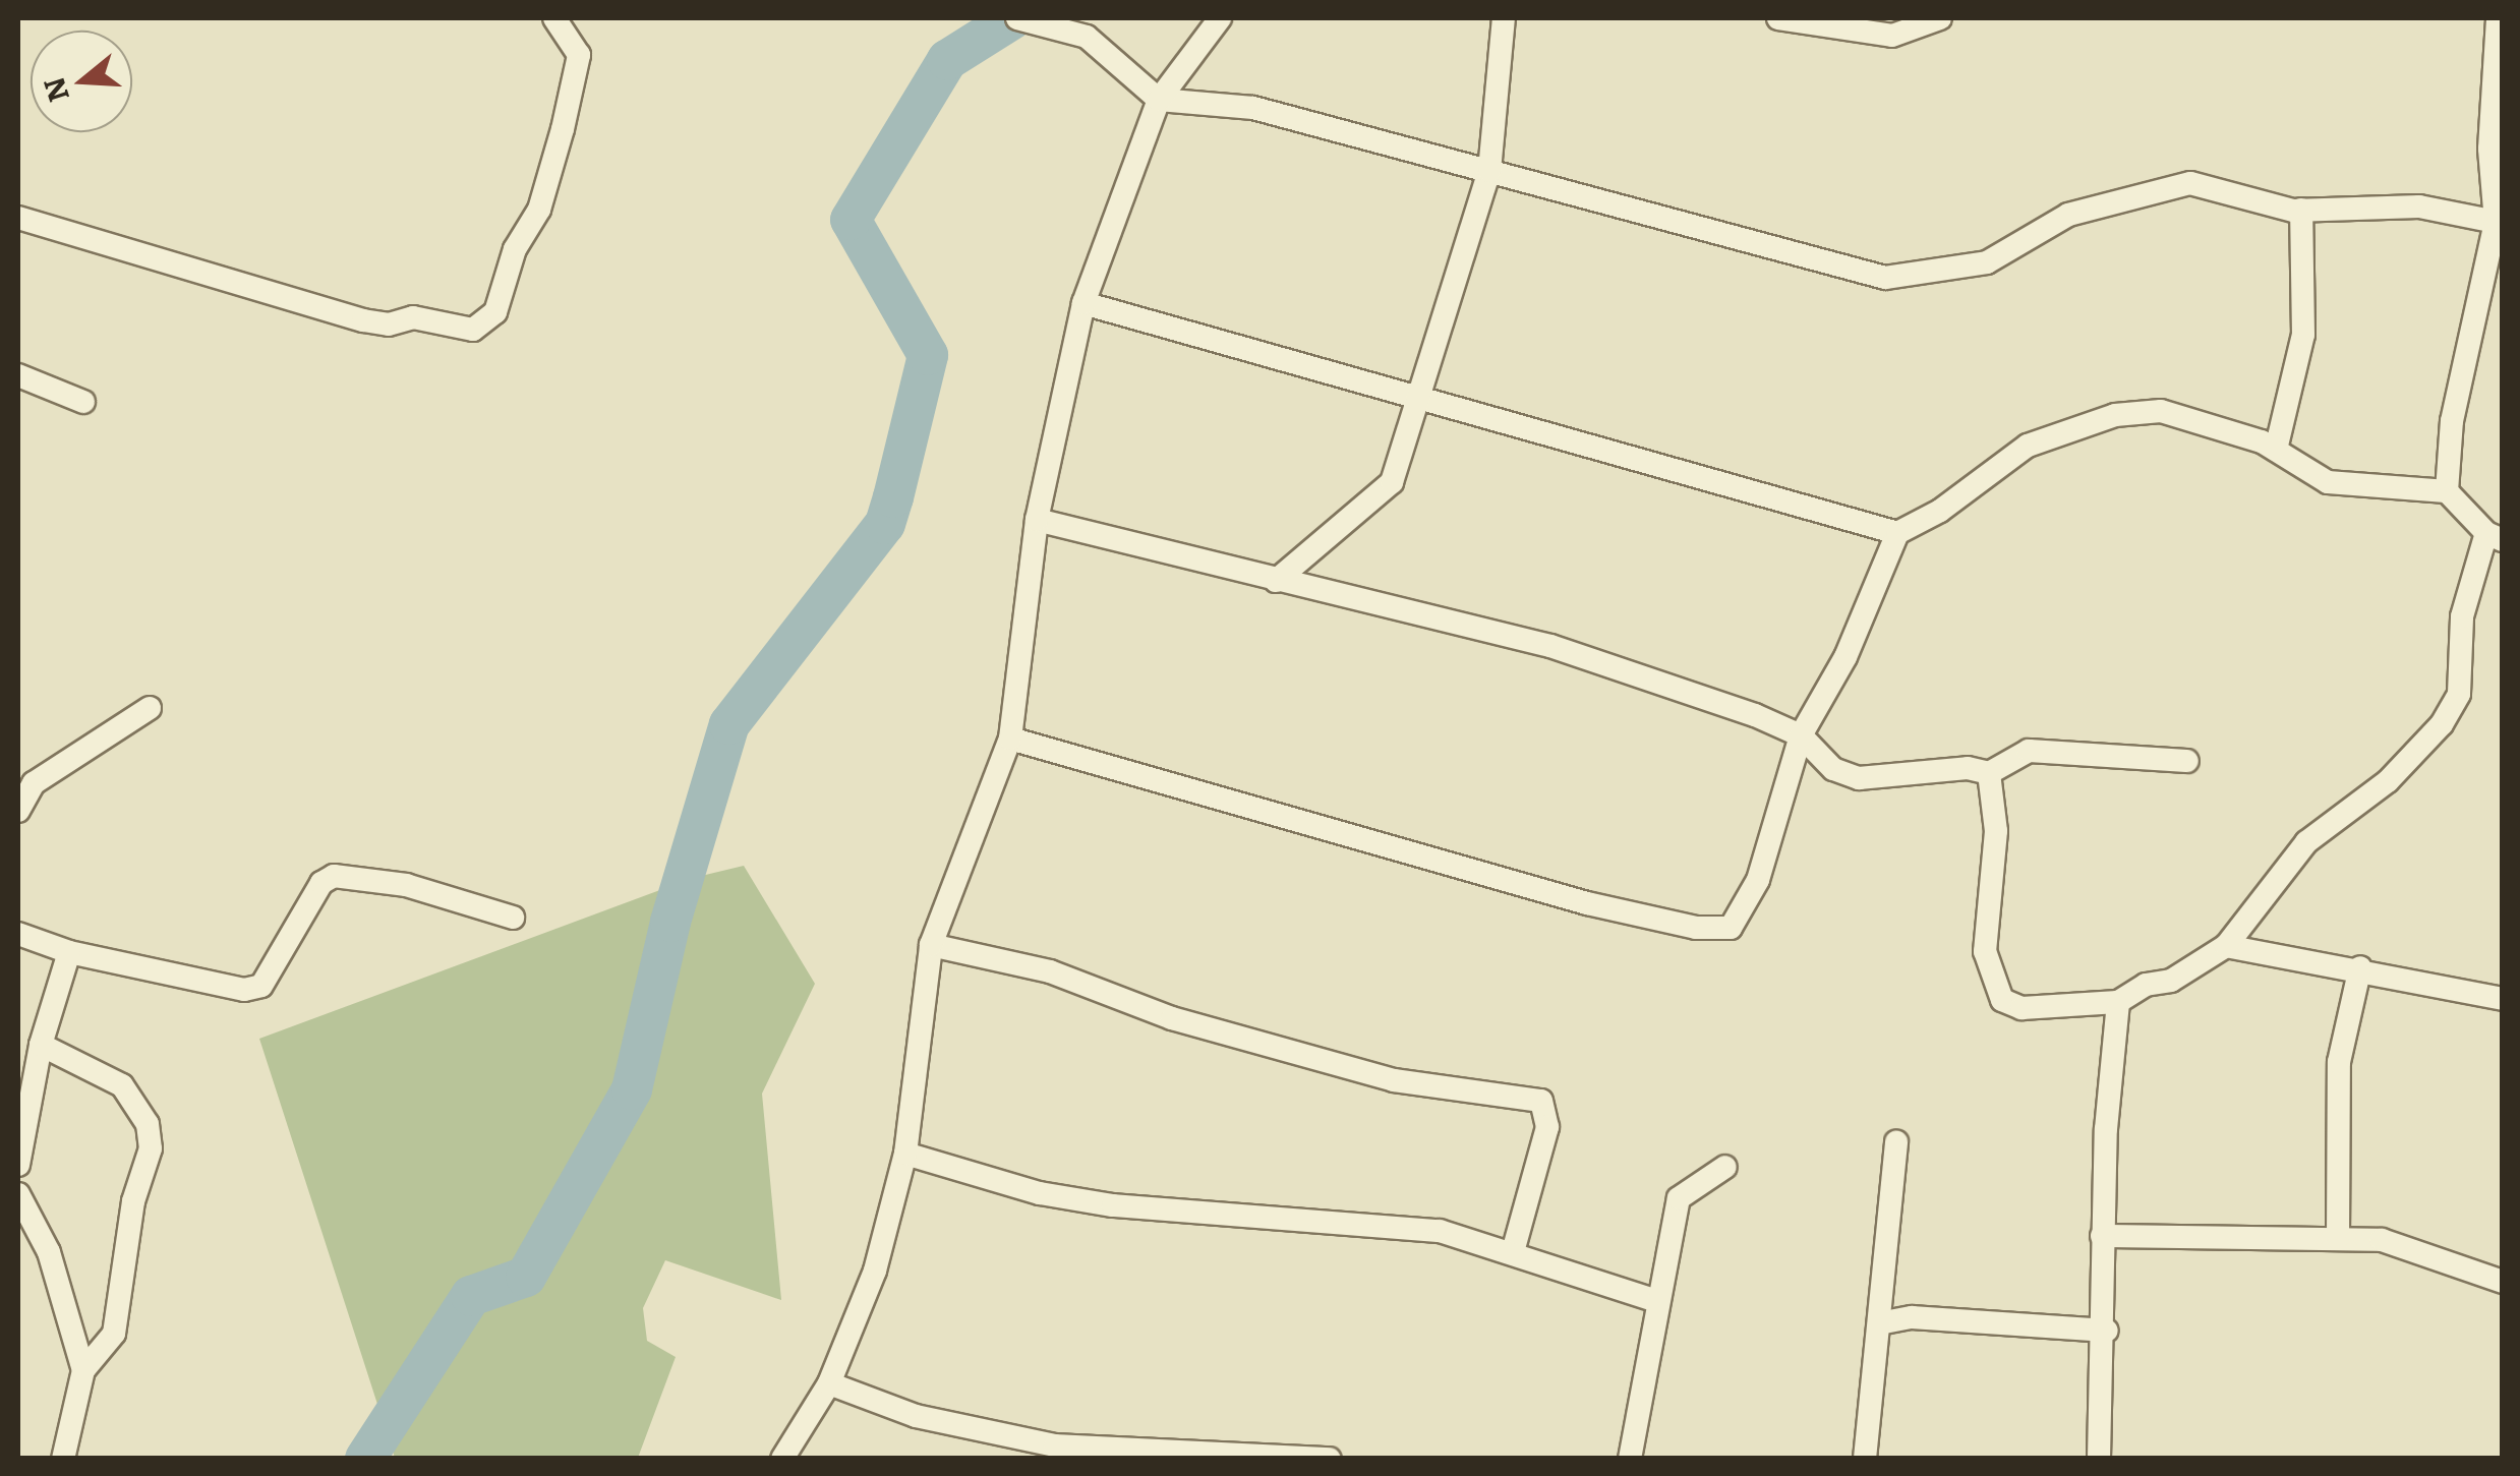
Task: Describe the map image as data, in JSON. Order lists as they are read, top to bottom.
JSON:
{
  "north": "left"
}
